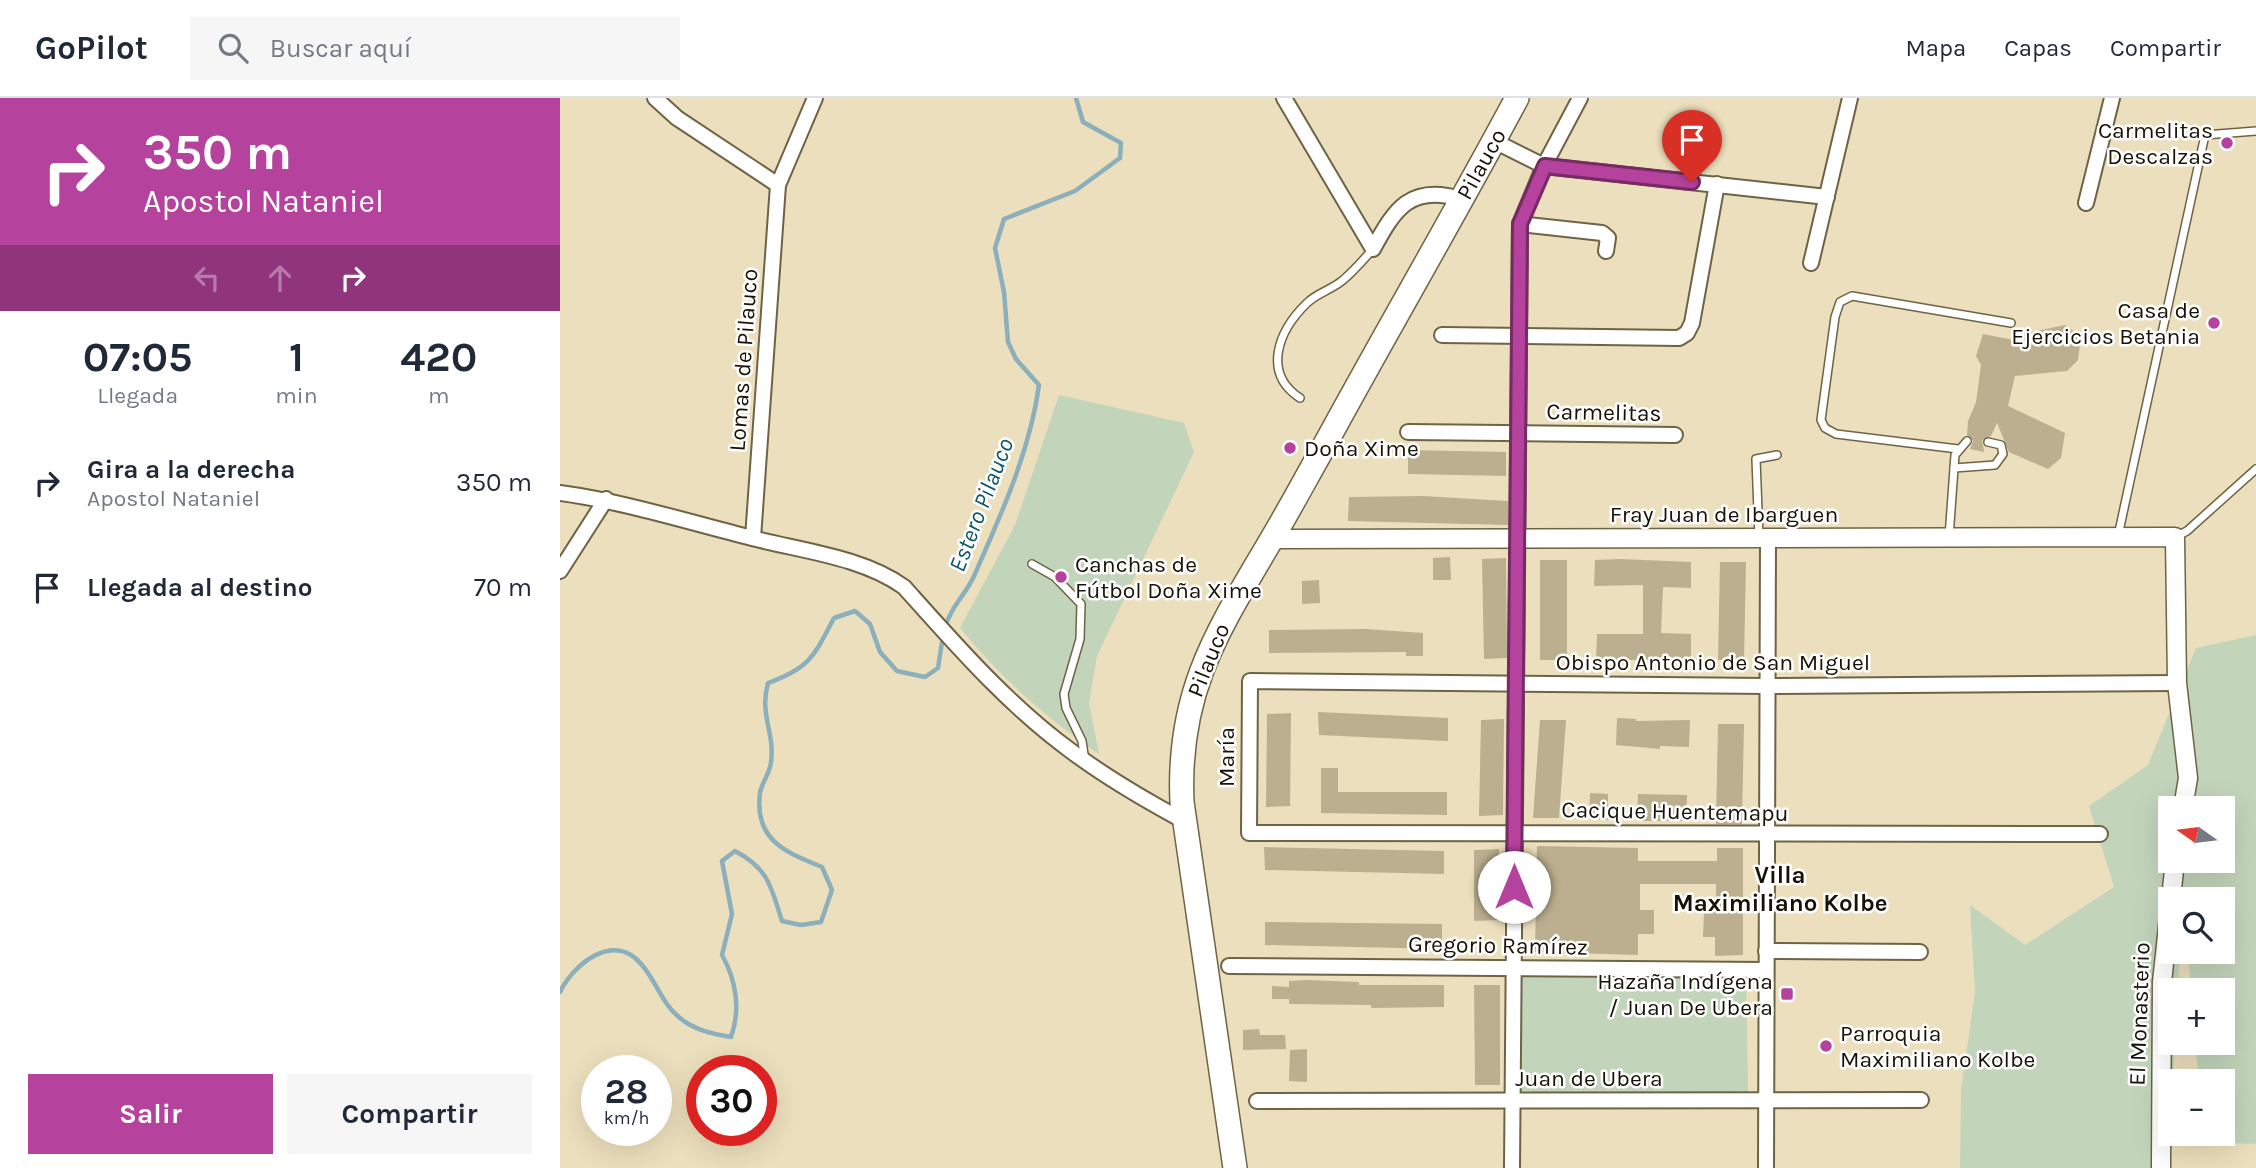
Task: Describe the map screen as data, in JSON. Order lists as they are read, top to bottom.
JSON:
{
  "streets": {
    "main road": ["Pilauco"],
    "street": [
      "Lomas de Pilauco",
      "Carmelitas",
      "Fray Juan de Ibarguen",
      "Obispo Antonio de San Miguel",
      "María",
      "Cacique Huentemapu",
      "Gregorio Ramírez",
      "El Monasterio",
      "Juan de Ubera"
    ]
  },
  "crossings": [
    ["Pilauco", "Fray Juan de Ibarguen"],
    ["Obispo Antonio de San Miguel", "María"],
    ["María", "Cacique Huentemapu"]
  ],
  "districts": ["Villa Maximiliano Kolbe"],
  "water": ["Estero Pilauco"],
  "places": {
    "other": [
      "Carmelitas Descalzas",
      "Casa de Ejercicios Betania",
      "Doña Xime",
      "Canchas de Fútbol Doña Xime",
      "Parroquia Maximiliano Kolbe"
    ],
    "transit": ["Hazaña Indígena / Juan De Ubera"]
  },
  "north": "left",
  "page": {
    "header": "GoPilot",
    "search": "Buscar aquí",
    "nav": ["Mapa", "Capas", "Compartir"],
    "turn": ["350 m", "Apostol Nataniel"],
    "eta": [
      "07:05",
      "Llegada",
      "1",
      "min",
      "420",
      "m"
    ],
    "list": [
      {
        "name": "Gira a la derecha",
        "note": "Apostol Nataniel",
        "value": "350 m"
      },
      {
        "name": "Llegada al destino",
        "value": "70 m"
      }
    ],
    "map_buttons": ["+", "−"],
    "speed": "28 km/h",
    "limit": "30",
    "buttons": ["Salir", "Compartir"]
  }
}
